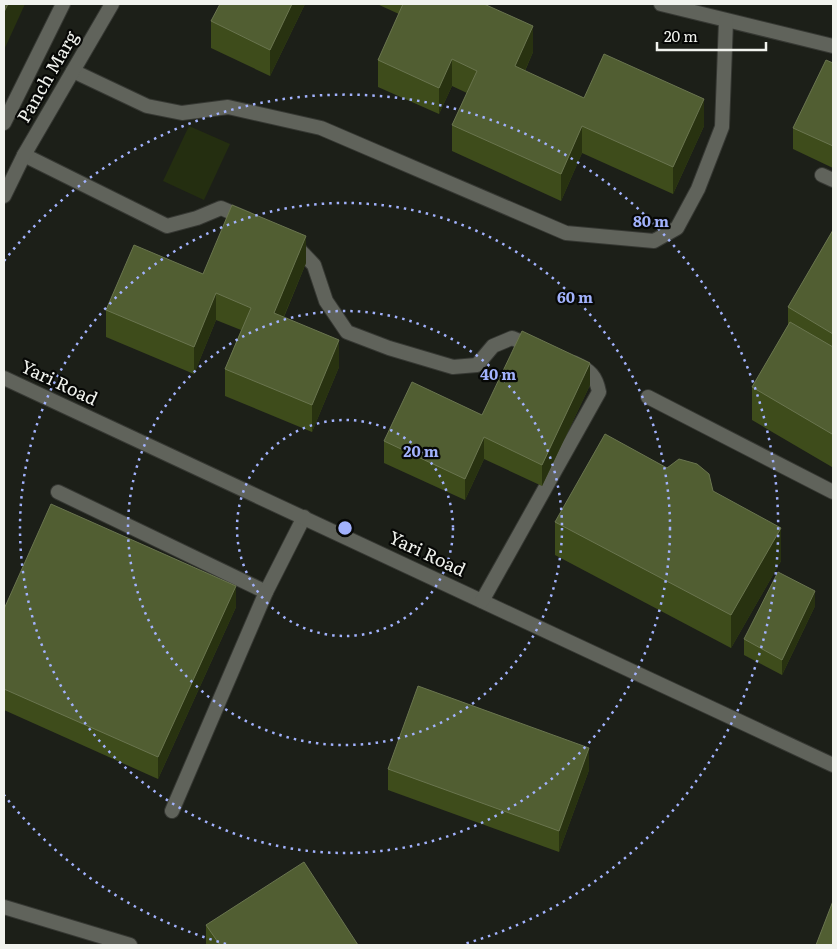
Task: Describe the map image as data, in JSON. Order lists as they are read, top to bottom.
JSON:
{
  "streets": {
    "street": ["Panch Marg", "Yari Road"]
  },
  "scale_bar": "20 m",
  "rings": [
    "80 m",
    "60 m",
    "40 m",
    "20 m"
  ]
}
